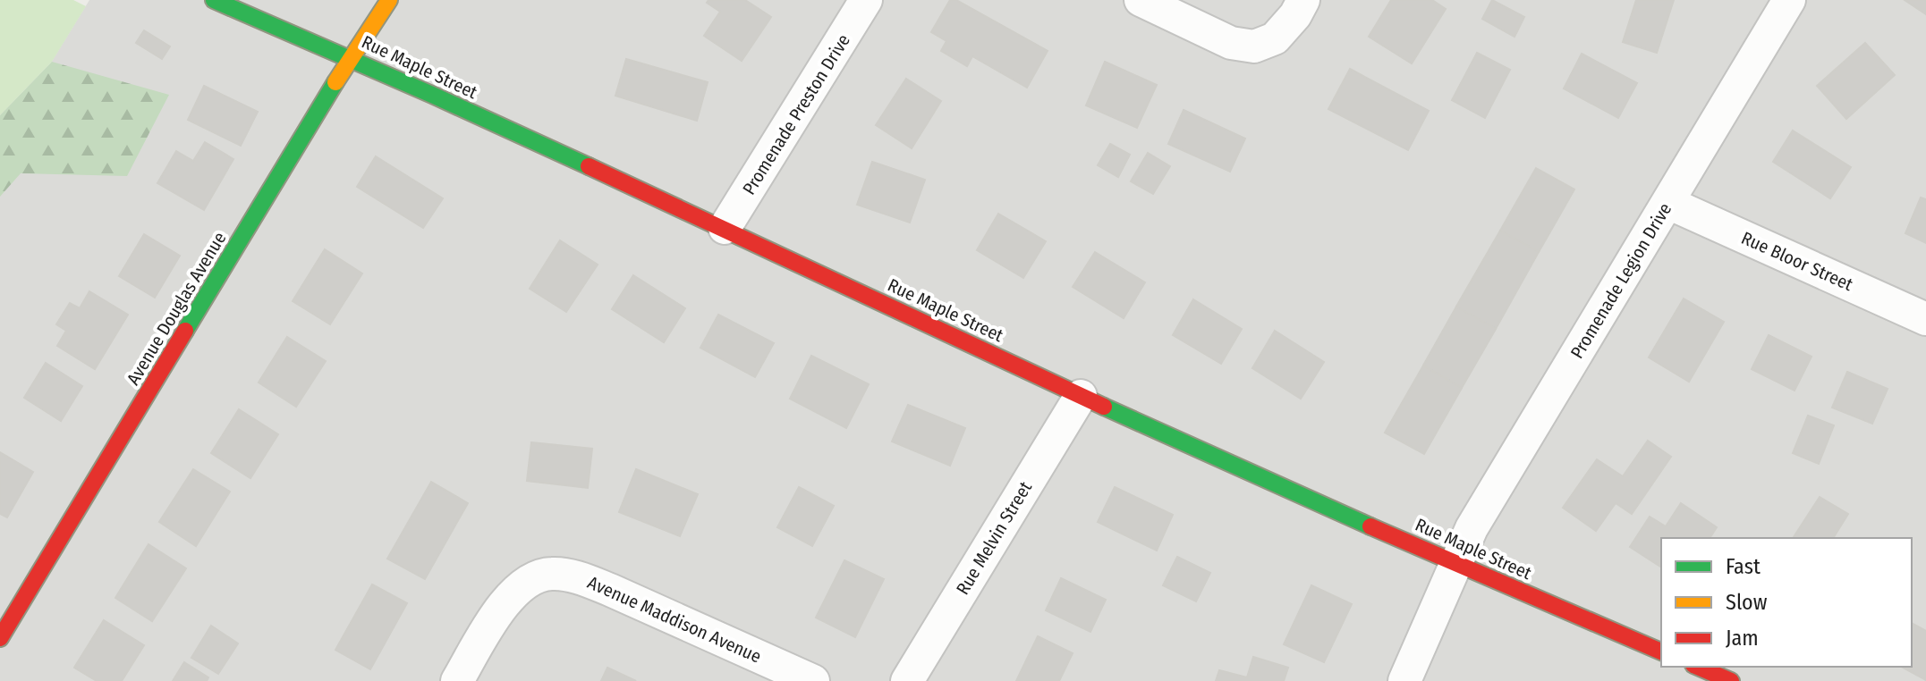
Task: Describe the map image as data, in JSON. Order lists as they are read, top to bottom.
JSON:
{
  "streets": {
    "street": [
      "Rue Maple Street",
      "Promenade Preston Drive",
      "Rue Bloor Street",
      "Promenade Legion Drive",
      "Avenue Douglas Avenue",
      "Rue Melvin Street",
      "Avenue Maddison Avenue"
    ]
  },
  "crossings": [
    ["Rue Maple Street", "Promenade Preston Drive"],
    ["Rue Maple Street", "Promenade Legion Drive"],
    ["Rue Maple Street", "Avenue Douglas Avenue"],
    ["Rue Maple Street", "Rue Melvin Street"],
    ["Rue Bloor Street", "Promenade Legion Drive"]
  ],
  "legend": ["Fast", "Slow", "Jam"]
}
